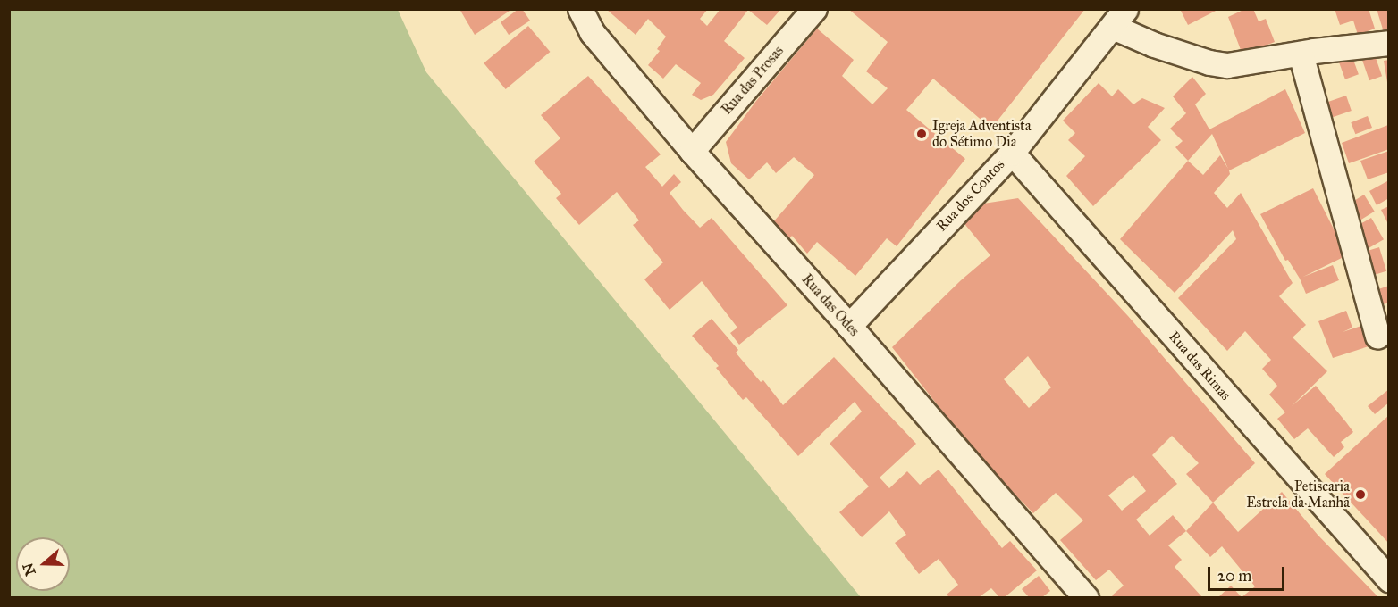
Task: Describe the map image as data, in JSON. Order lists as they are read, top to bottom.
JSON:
{
  "streets": {
    "street": [
      "Rua das Prosas",
      "Rua dos Contos",
      "Rua das Odes",
      "Rua das Rimas"
    ]
  },
  "crossings": [
    ["Rua das Prosas", "Rua das Odes"],
    ["Rua dos Contos", "Rua das Odes"],
    ["Rua dos Contos", "Rua das Rimas"]
  ],
  "places": ["Igreja Adventista do Sétimo Dia", "Petiscaria Estrela da Manhã"],
  "scale_bar": "20 m",
  "north": "left"
}
